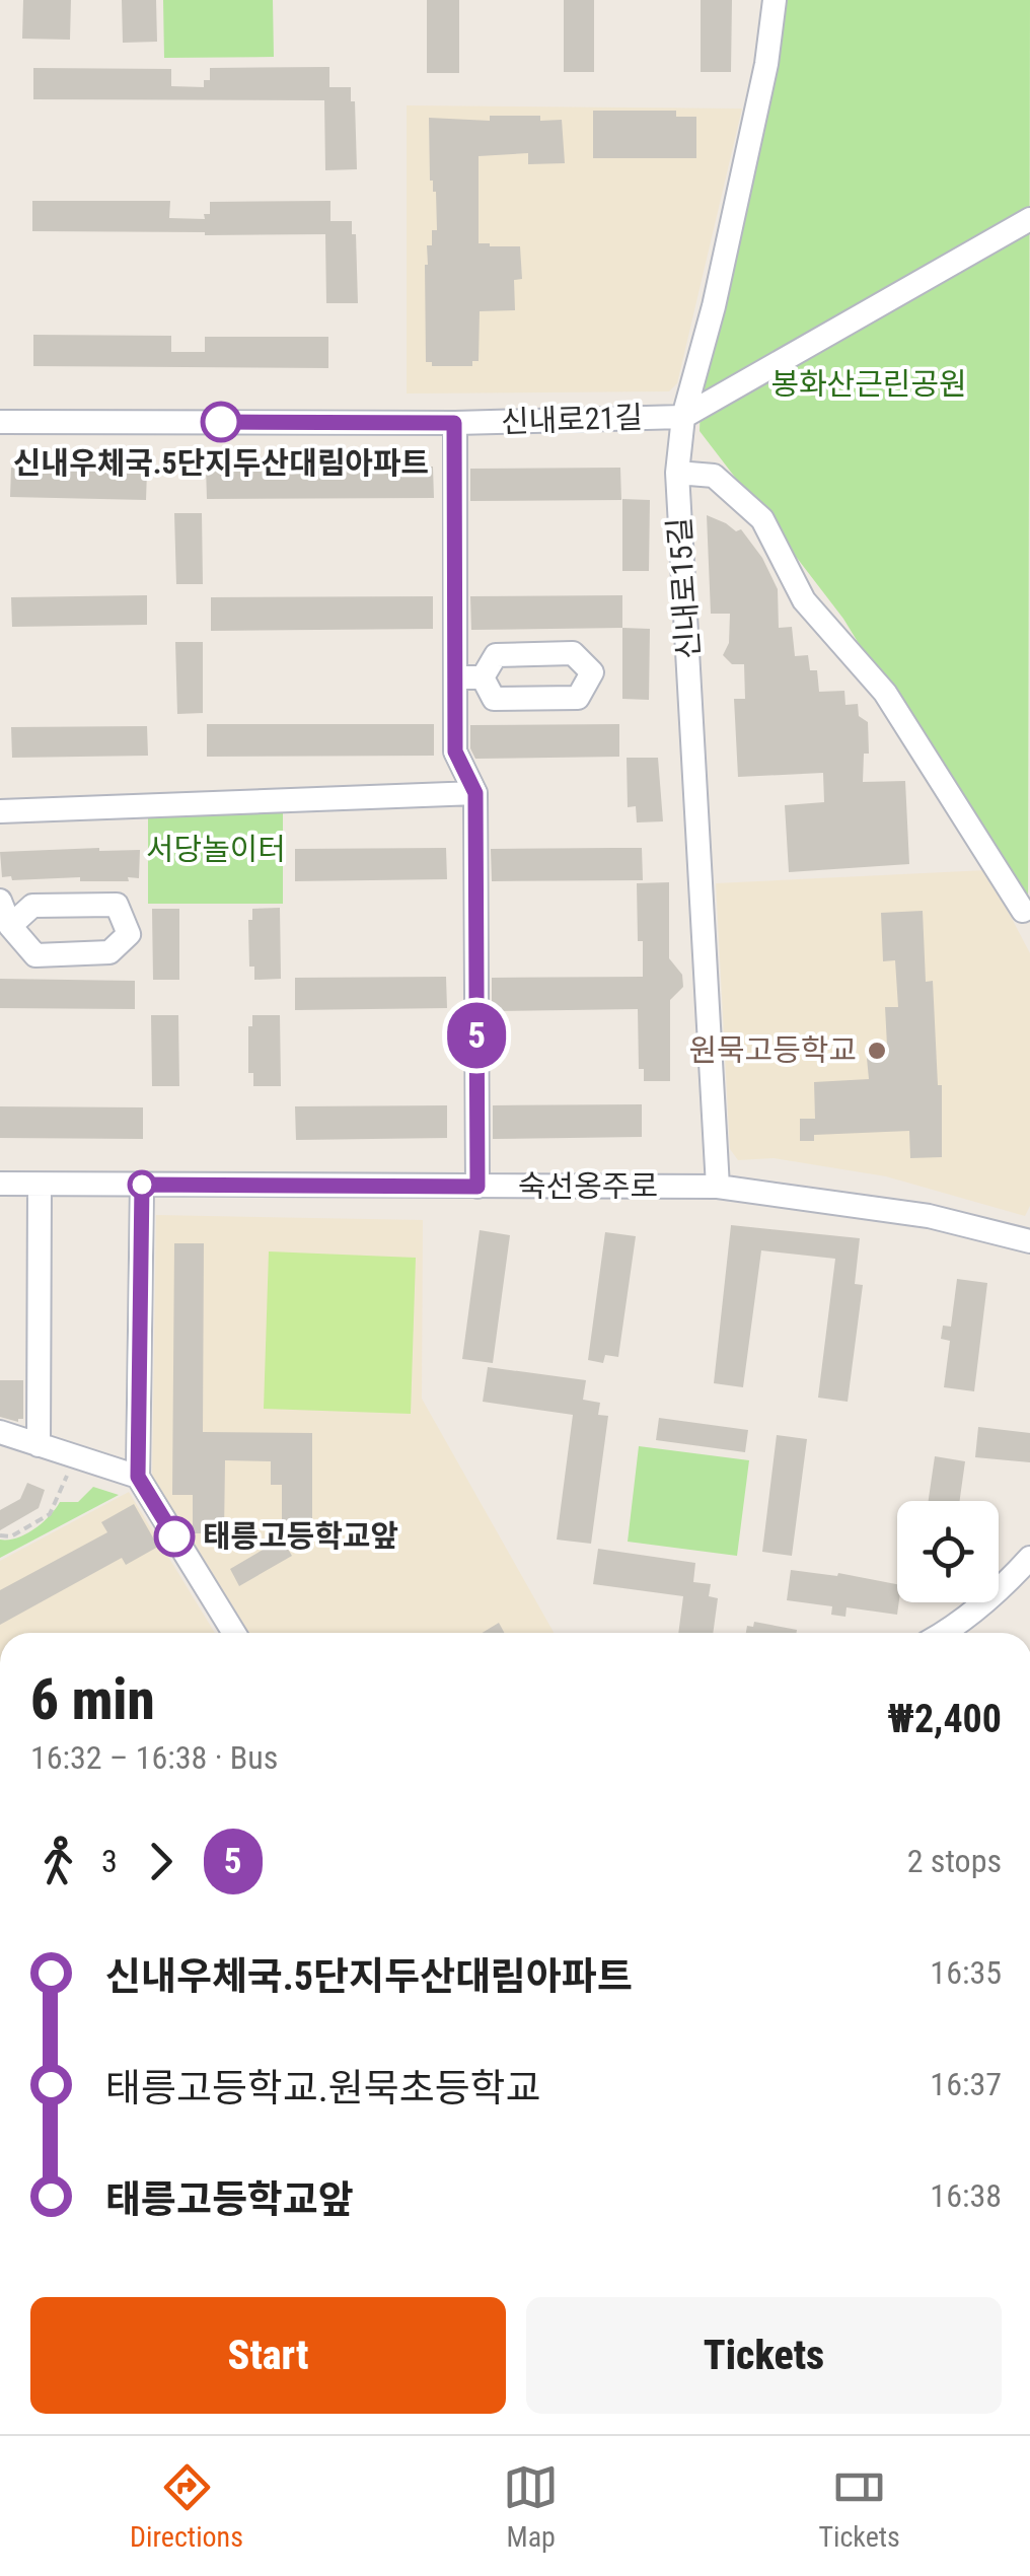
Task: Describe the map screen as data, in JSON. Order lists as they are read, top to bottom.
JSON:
{
  "streets": {
    "street": ["신내로21길", "신내로15길", "숙선옹주로"]
  },
  "crossings": [
    ["신내로21길", "신내로15길"],
    ["신내로15길", "숙선옹주로"]
  ],
  "parks": ["봉화산근린공원", "서당놀이터"],
  "places": ["신내우체국.5단지두산대림아파트", "원묵고등학교", "태릉고등학교앞"],
  "lines": ["bus line 5"],
  "page": {
    "on_map": "5",
    "heading": ["6 min", "16:32 – 16:38 · Bus", "₩2,400"],
    "legs": ["3", "5", "2 stops"],
    "list": [
      {
        "name": "신내우체국.5단지두산대림아파트",
        "value": "16:35"
      },
      {
        "name": "태릉고등학교.원묵초등학교",
        "value": "16:37"
      },
      {
        "name": "태릉고등학교앞",
        "value": "16:38"
      }
    ],
    "buttons": ["Start", "Tickets"],
    "tabs": ["Directions", "Map", "Tickets"]
  }
}
